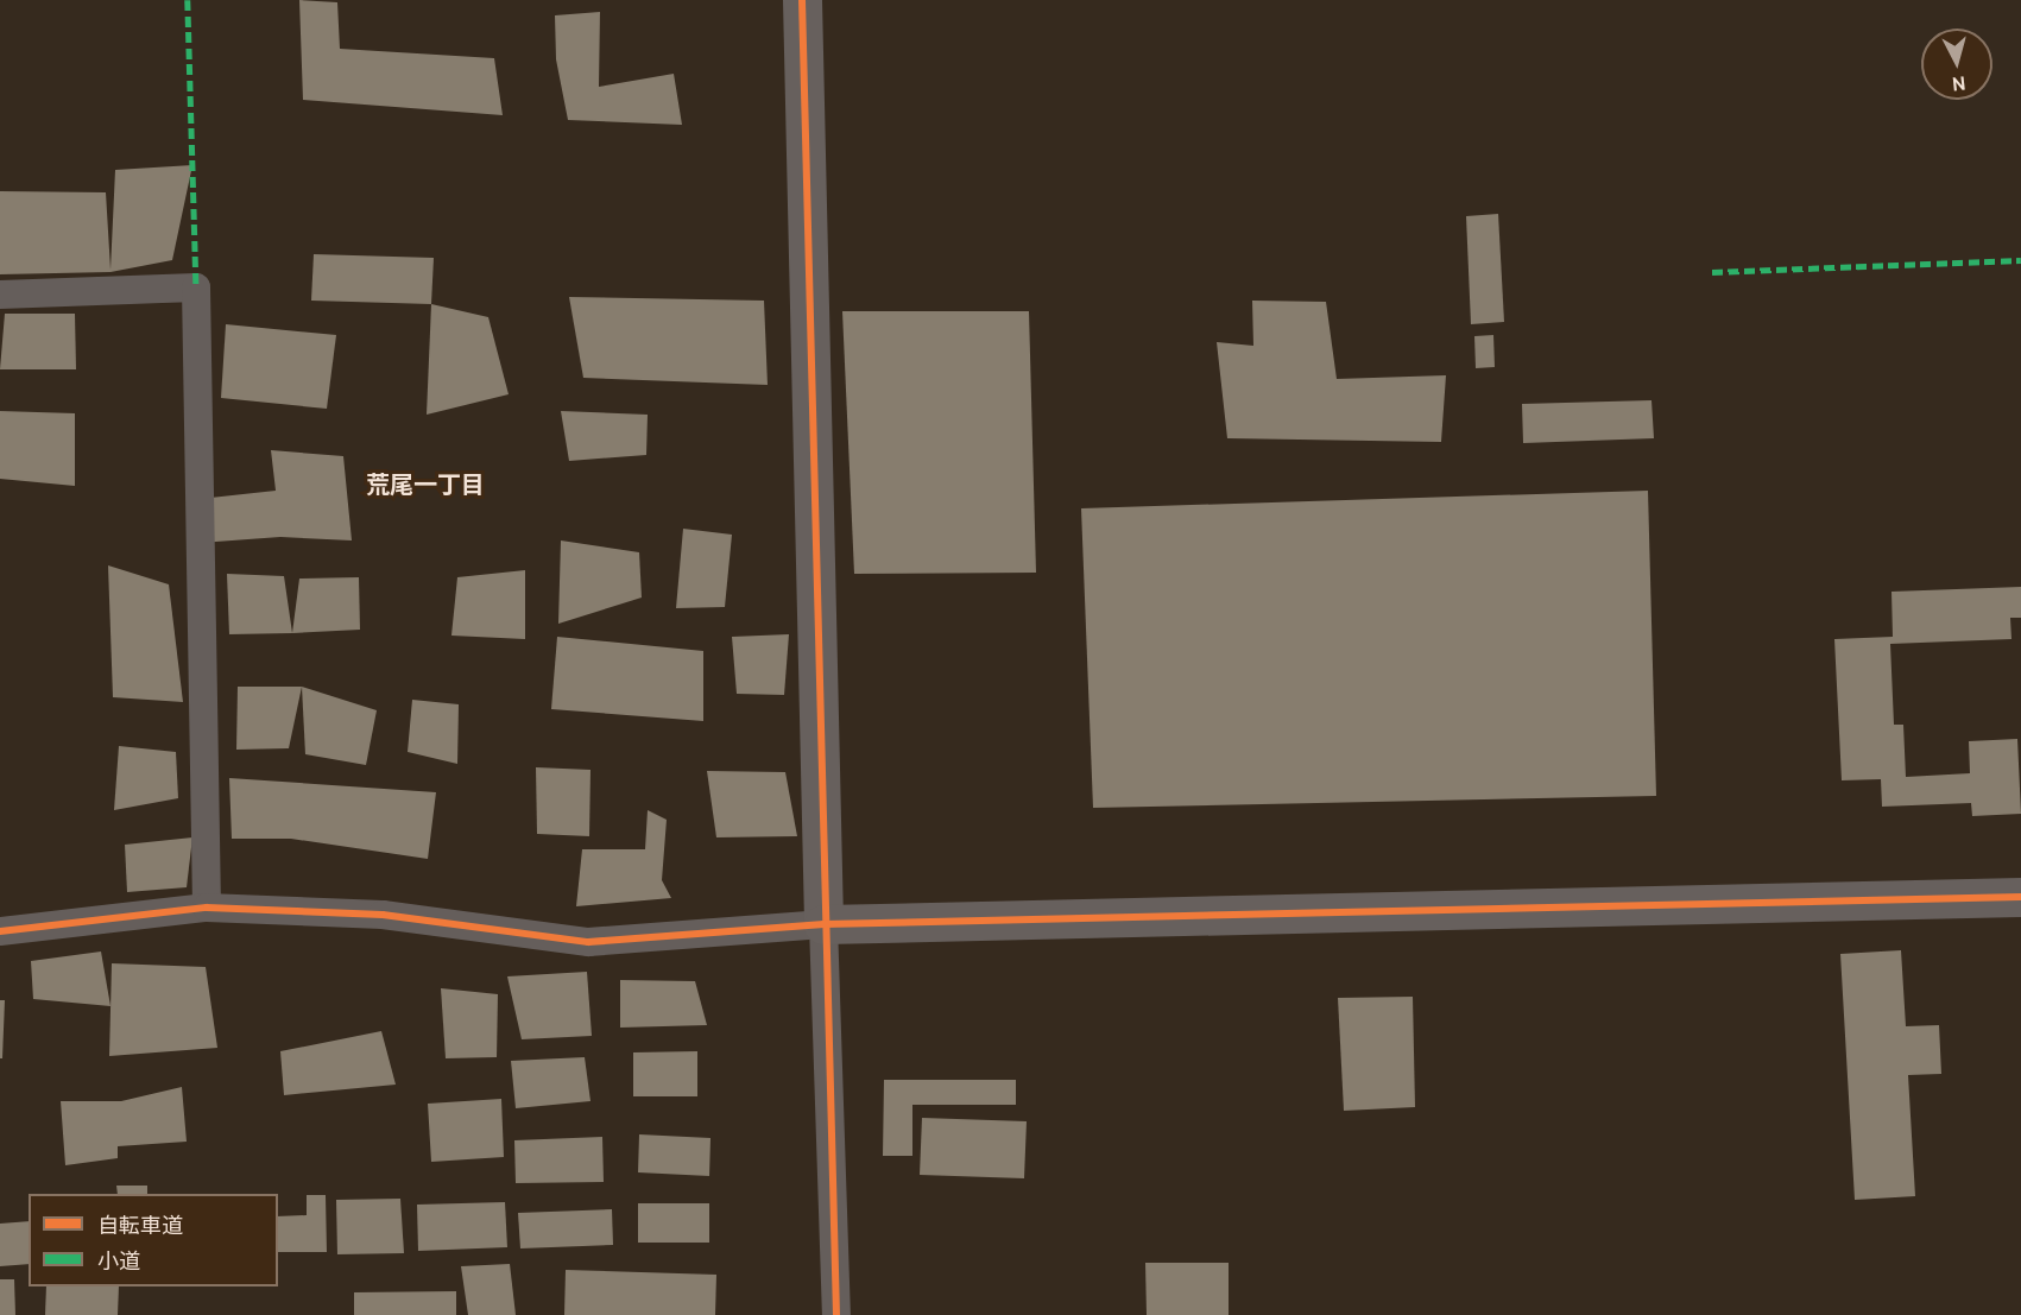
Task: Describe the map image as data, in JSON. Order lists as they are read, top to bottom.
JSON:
{
  "districts": ["荒尾一丁目"],
  "legend": ["自転車道", "小道"],
  "north": "bottom"
}
